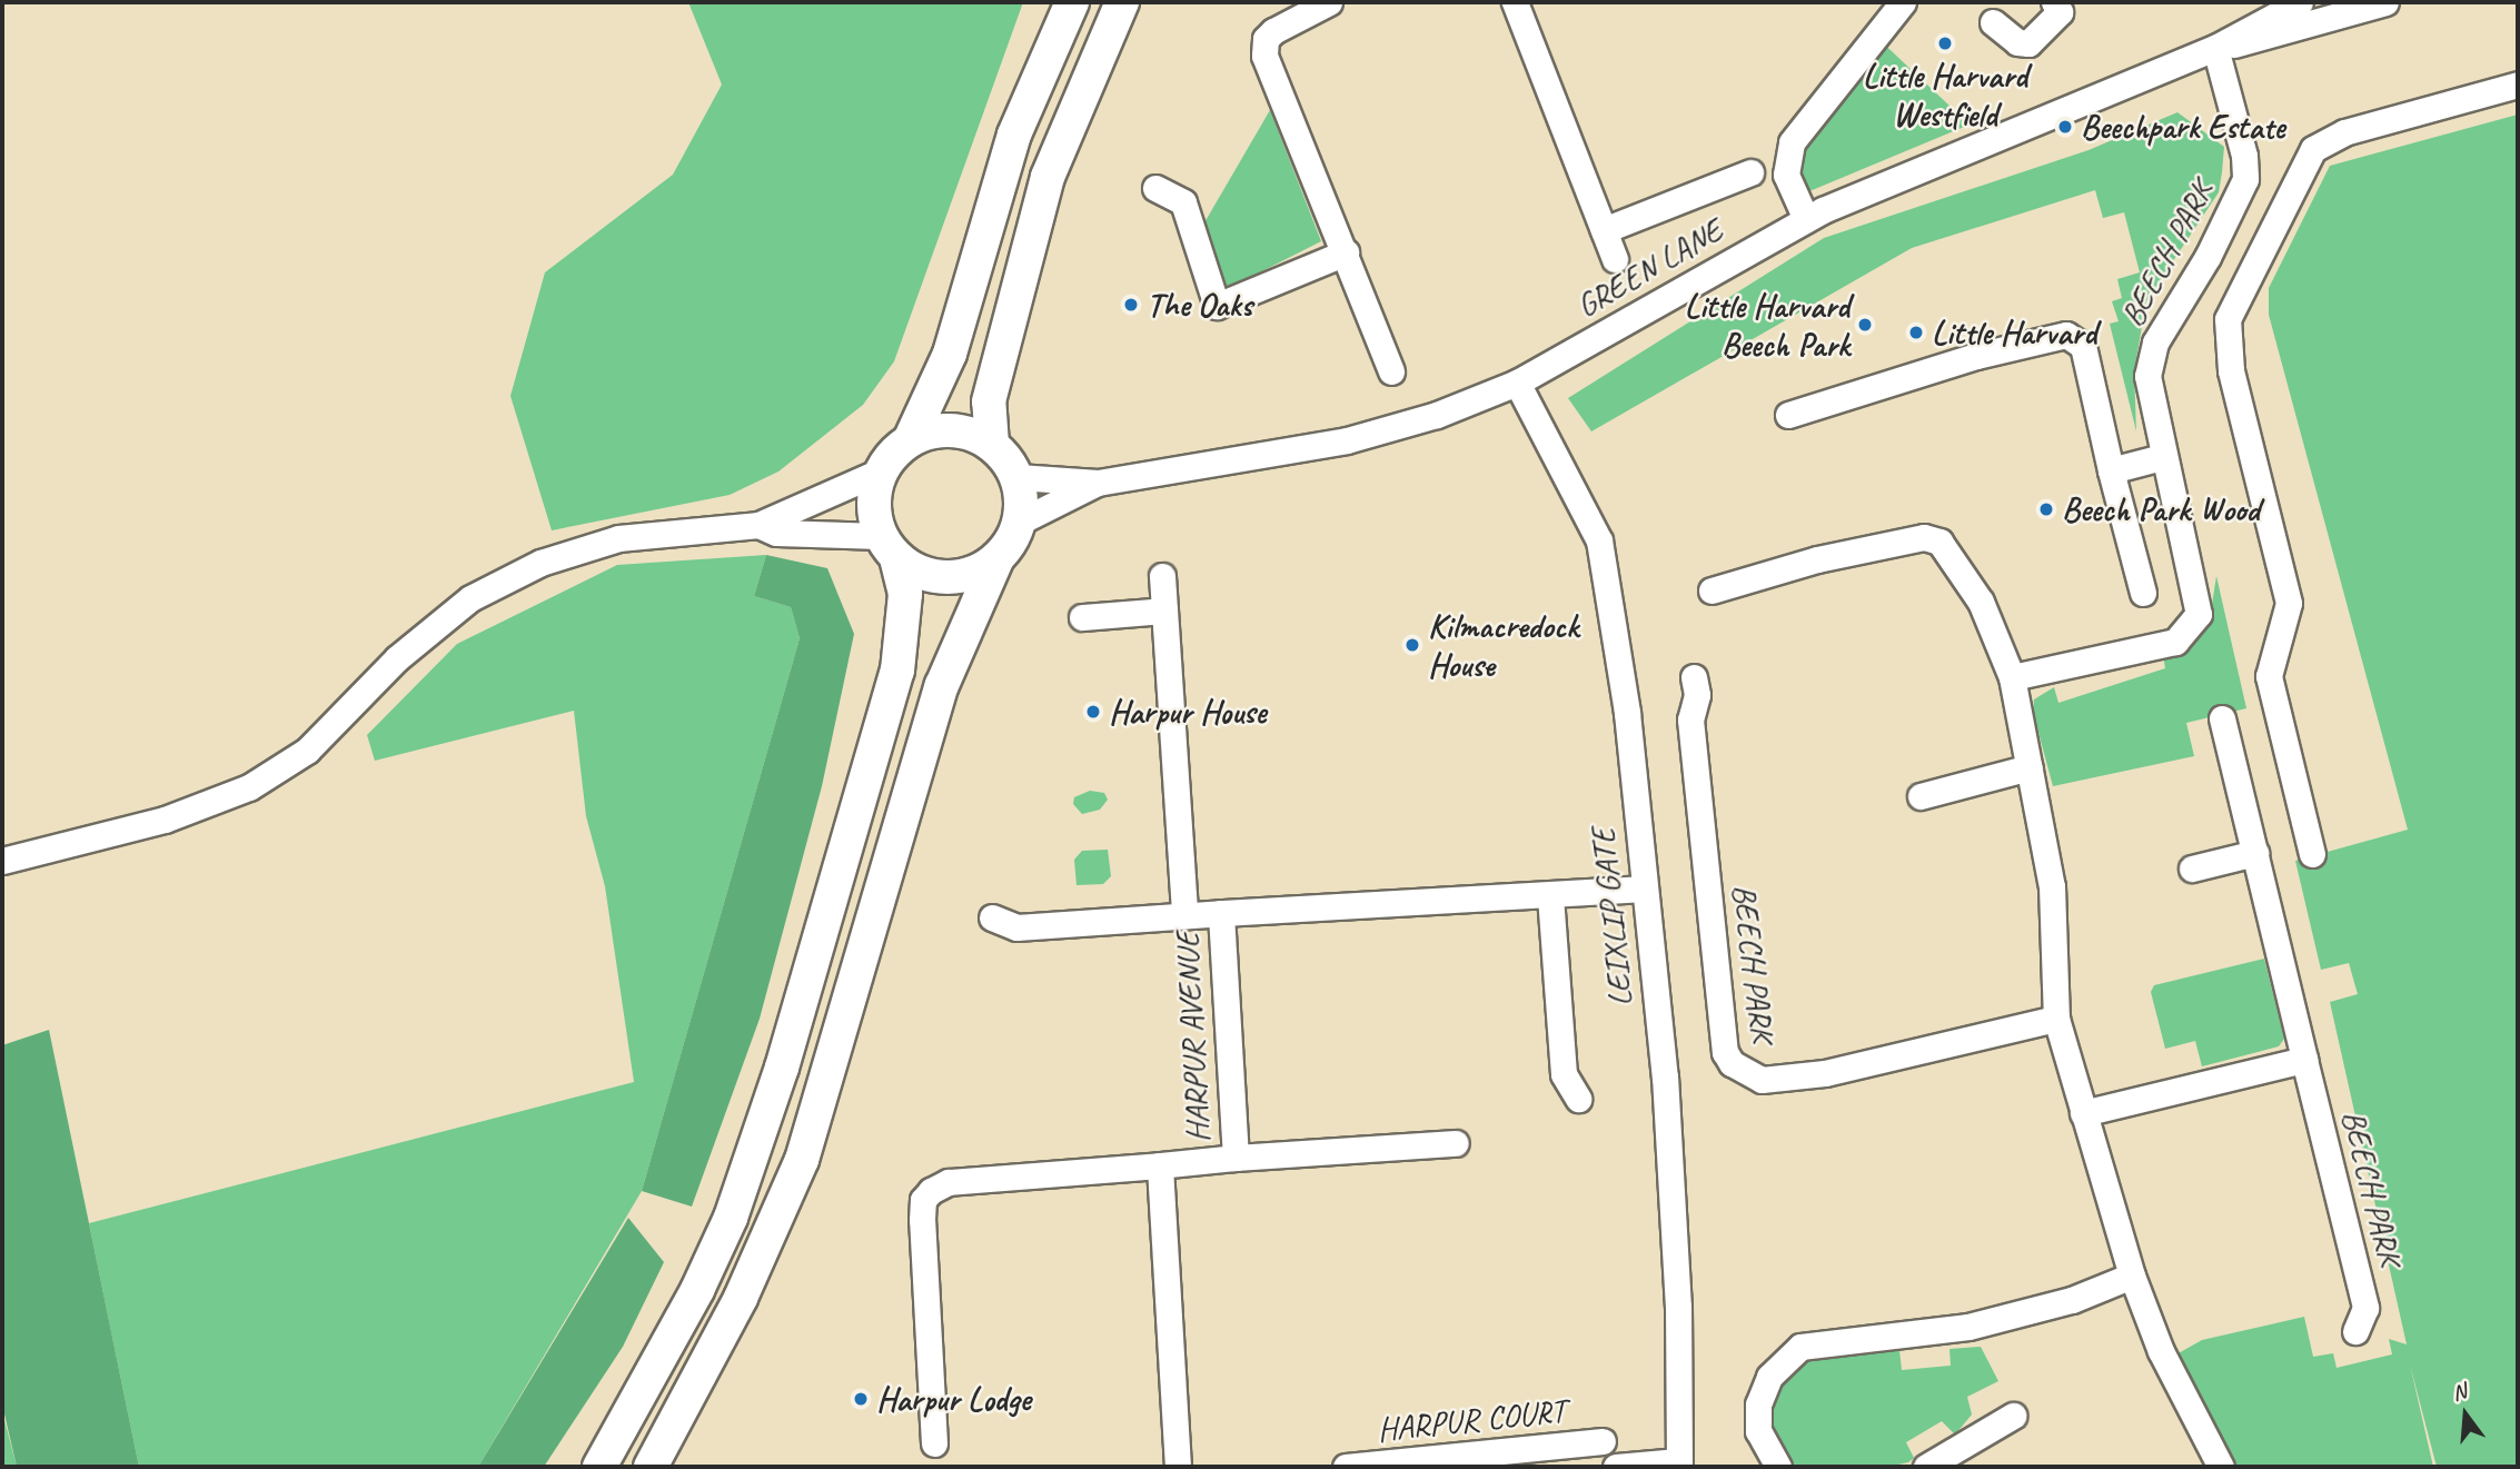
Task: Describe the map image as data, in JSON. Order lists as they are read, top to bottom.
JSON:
{
  "streets": {
    "street": [
      "BEECH PARK",
      "GREEN LANE",
      "LEIXLIP GATE",
      "HARPUR AVENUE",
      "HARPUR COURT"
    ]
  },
  "crossings": [
    ["BEECH PARK", "GREEN LANE"],
    ["GREEN LANE", "LEIXLIP GATE"],
    ["LEIXLIP GATE", "HARPUR AVENUE"]
  ],
  "places": [
    "Little Harvard Westfield",
    "Beechpark Estate",
    "The Oaks",
    "Little Harvard Beech Park",
    "Little Harvard",
    "Beech Park Wood",
    "Kilmacredock House",
    "Harpur House",
    "Harpur Lodge"
  ],
  "north": "top"
}
